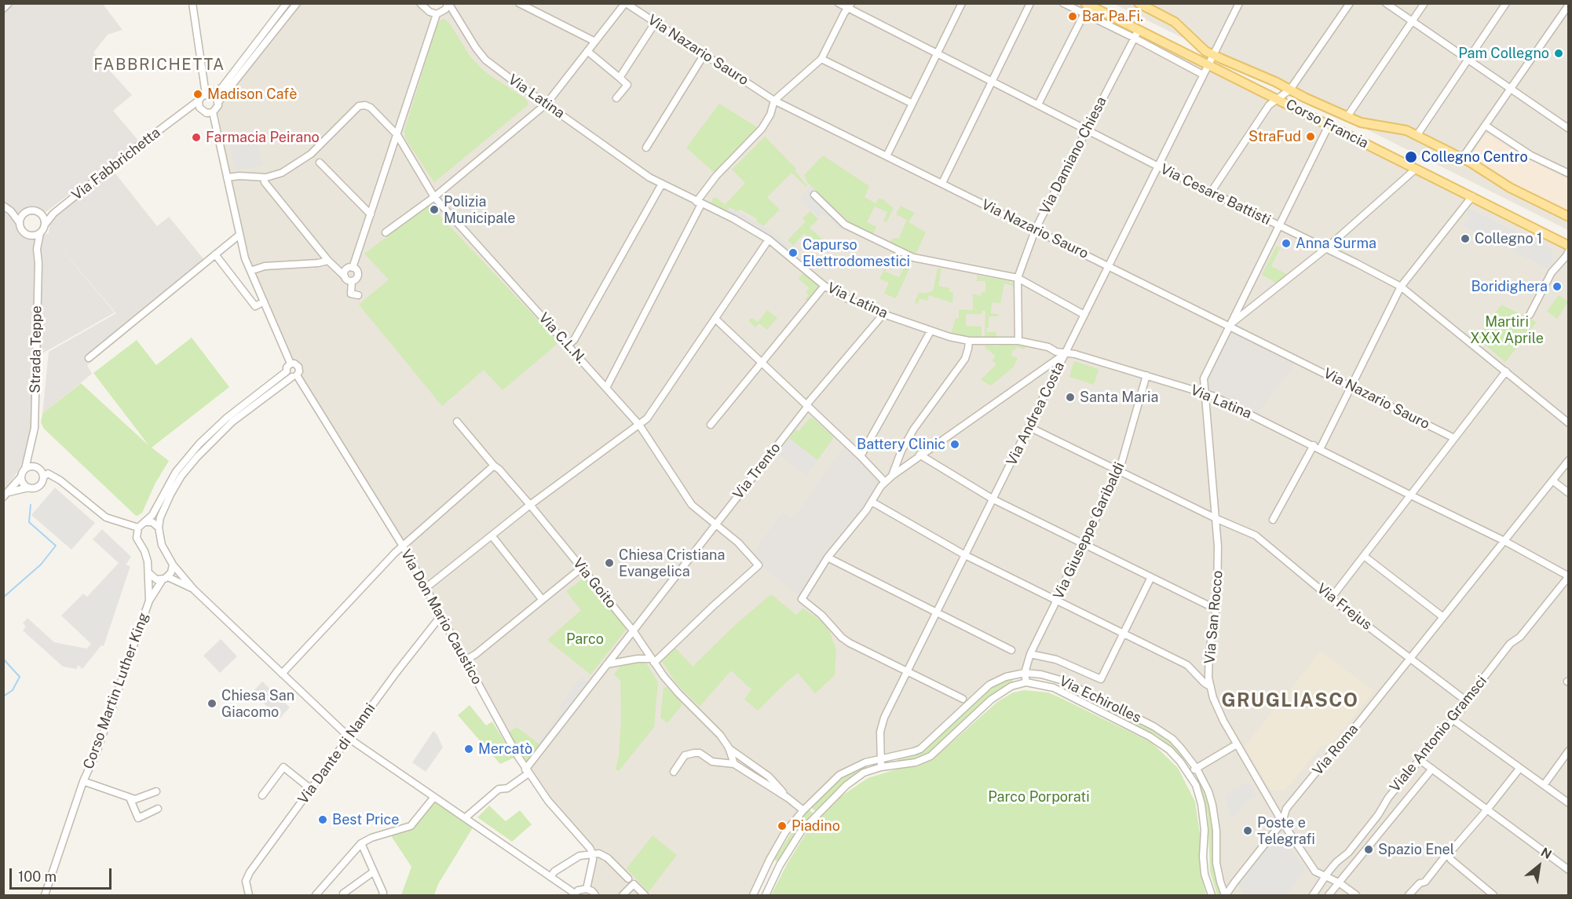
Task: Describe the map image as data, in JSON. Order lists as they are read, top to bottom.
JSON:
{
  "streets": {
    "main road": ["Corso Francia"],
    "street": [
      "Via Nazario Sauro",
      "Via Latina",
      "Via Damiano Chiesa",
      "Via Fabbrichetta",
      "Via Cesare Battisti",
      "Via C.L.N.",
      "Strada Teppe",
      "Via Andrea Costa",
      "Via Trento",
      "Via Giuseppe Garibaldi",
      "Via Goito",
      "Via Frejus",
      "Via Don Mario Caustico",
      "Via San Rocco",
      "Corso Martin Luther King",
      "Via Echirolles",
      "Viale Antonio Gramsci",
      "Via Roma",
      "Via Dante di Nanni"
    ]
  },
  "crossings": [
    ["Via Nazario Sauro", "Via Damiano Chiesa"],
    ["Via Nazario Sauro", "Via Andrea Costa"],
    ["Via Nazario Sauro", "Via San Rocco"],
    ["Via Latina", "Via Damiano Chiesa"],
    ["Via Latina", "Via Andrea Costa"],
    ["Via Latina", "Via Trento"],
    ["Via Latina", "Via Giuseppe Garibaldi"],
    ["Via Latina", "Via San Rocco"],
    ["Via Latina", "Viale Antonio Gramsci"],
    ["Via Latina", "Via Roma"],
    ["Corso Francia", "Via Damiano Chiesa"],
    ["Corso Francia", "Via Andrea Costa"],
    ["Corso Francia", "Via San Rocco"],
    ["Via Damiano Chiesa", "Via Cesare Battisti"],
    ["Via Fabbrichetta", "Strada Teppe"],
    ["Via Cesare Battisti", "Via Andrea Costa"],
    ["Via Cesare Battisti", "Via San Rocco"],
    ["Via C.L.N.", "Via Trento"],
    ["Via C.L.N.", "Via Goito"],
    ["Via Andrea Costa", "Via Frejus"],
    ["Via Andrea Costa", "Via Echirolles"],
    ["Via Trento", "Via Goito"],
    ["Via Trento", "Via Don Mario Caustico"],
    ["Via Giuseppe Garibaldi", "Via Frejus"],
    ["Via Giuseppe Garibaldi", "Via Echirolles"],
    ["Via Goito", "Via Echirolles"],
    ["Via Frejus", "Via San Rocco"],
    ["Via Frejus", "Viale Antonio Gramsci"],
    ["Via Frejus", "Via Roma"],
    ["Via Don Mario Caustico", "Via Dante di Nanni"],
    ["Via San Rocco", "Viale Antonio Gramsci"],
    ["Via San Rocco", "Via Roma"],
    ["Via Echirolles", "Via Roma"]
  ],
  "districts": ["FABBRICHETTA", "GRUGLIASCO"],
  "parks": ["Martiri XXX Aprile", "Parco", "Parco Porporati"],
  "places": [
    "Bar Pa.Fi.",
    "Pam Collegno",
    "Madison Cafè",
    "StraFud",
    "Farmacia Peirano",
    "Collegno Centro",
    "Polizia Municipale",
    "Collegno 1",
    "Anna Surma",
    "Capurso Elettrodomestici",
    "Boridighera",
    "Santa Maria",
    "Battery Clinic",
    "Chiesa Cristiana Evangelica",
    "Chiesa San Giacomo",
    "Mercatò",
    "Best Price",
    "Piadino",
    "Poste e Telegrafi",
    "Spazio Enel"
  ],
  "scale_bar": "100 m",
  "north": "top right"
}
